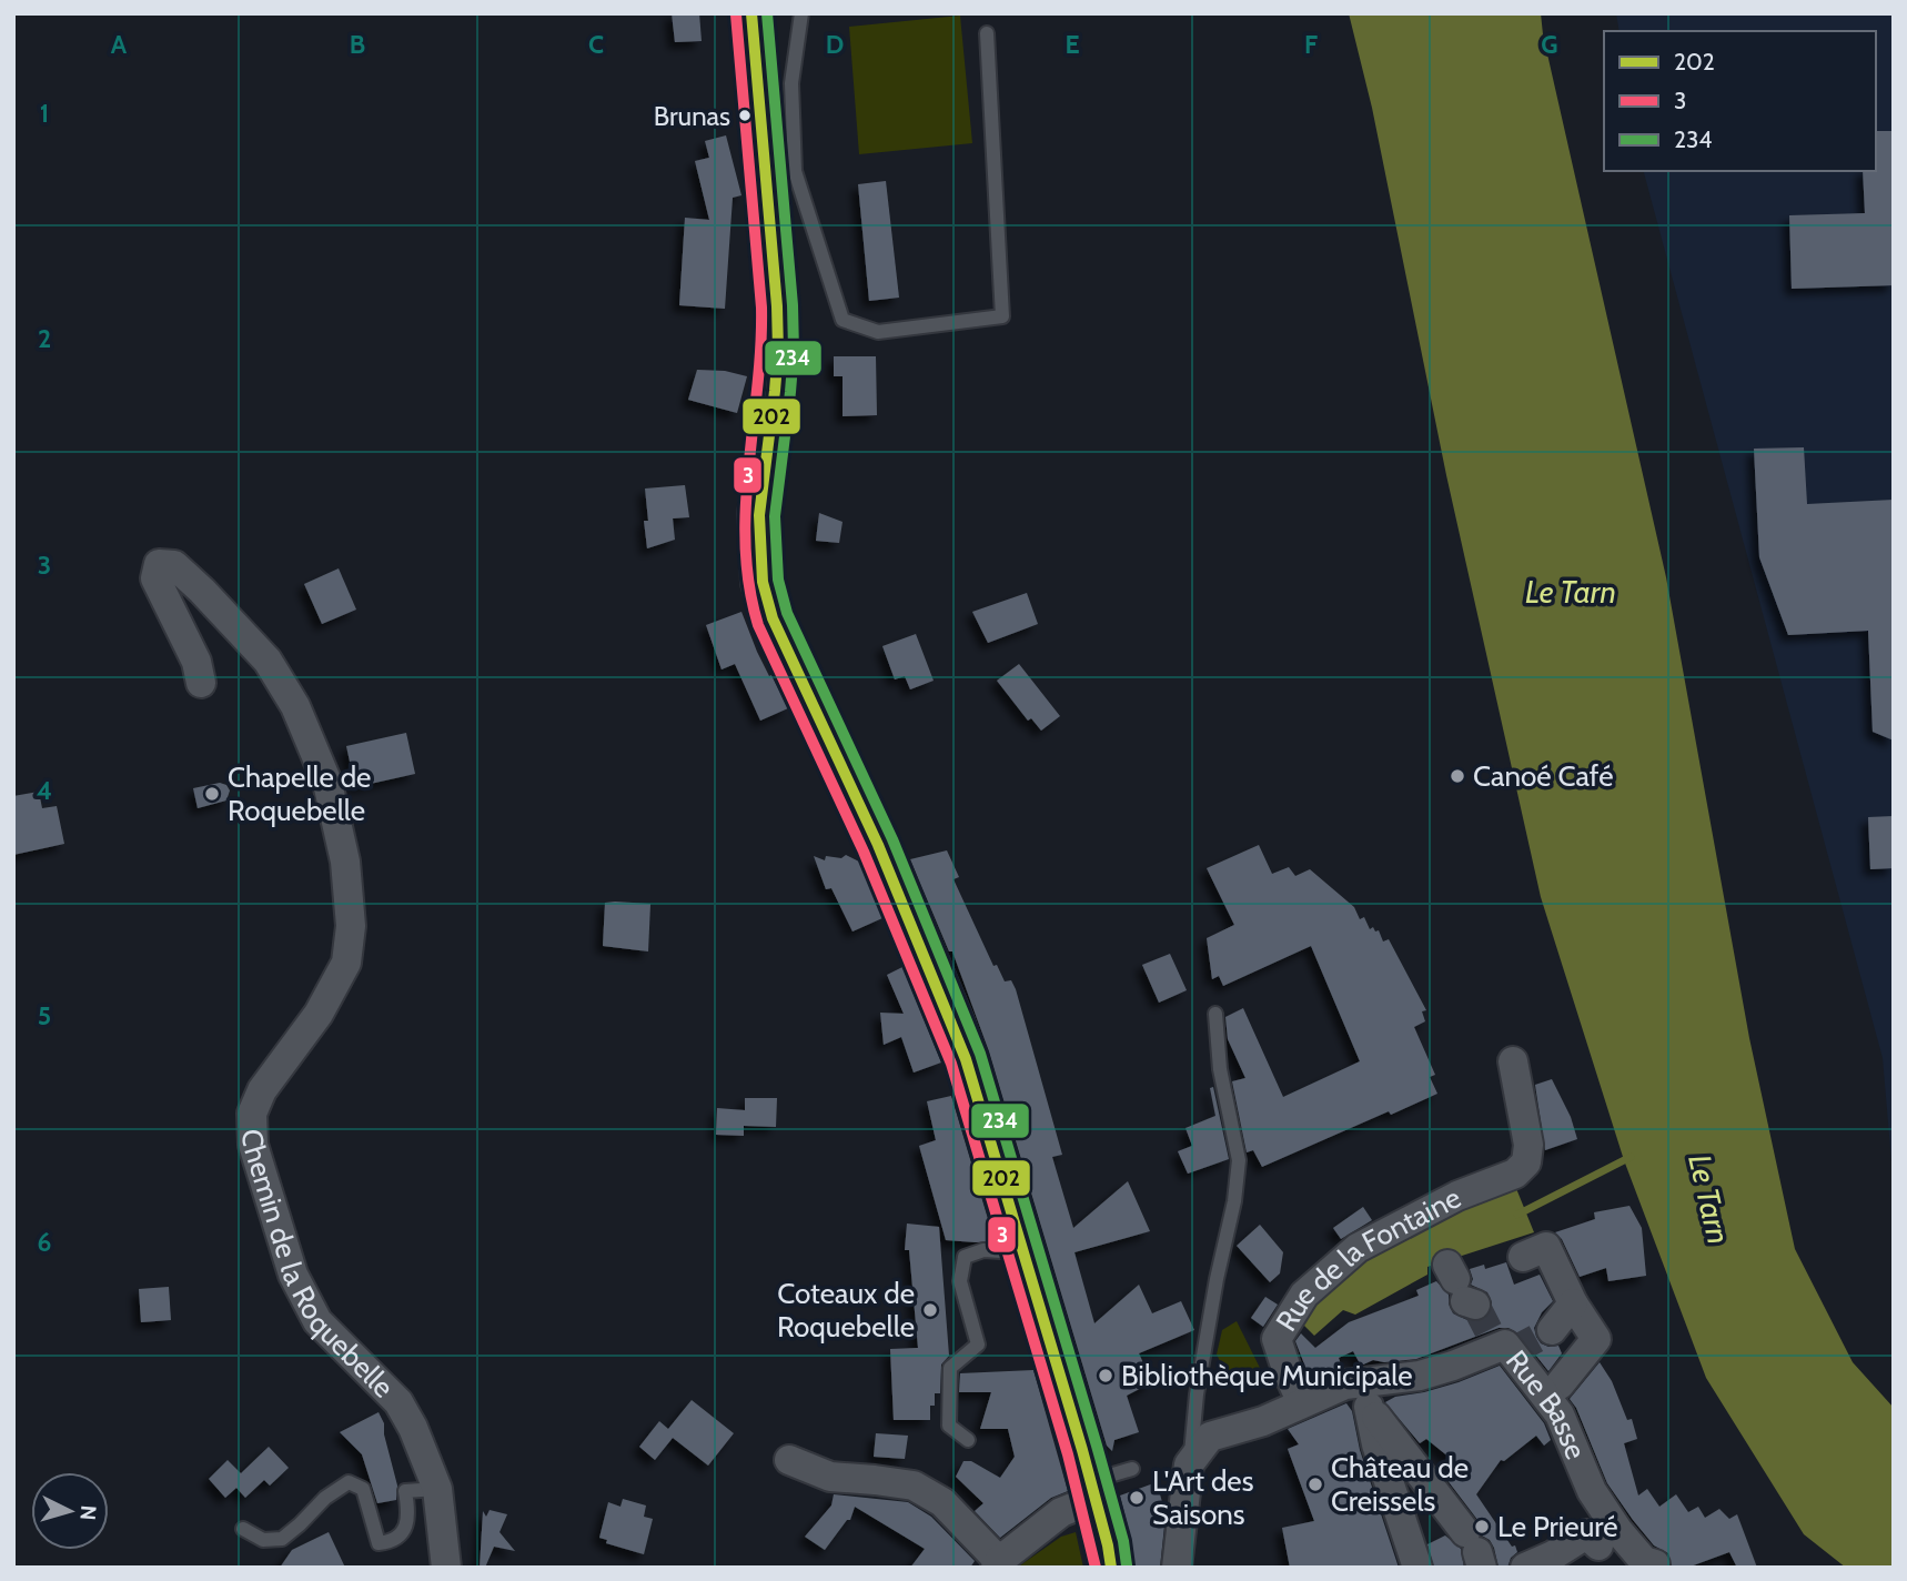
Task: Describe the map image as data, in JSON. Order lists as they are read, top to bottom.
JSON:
{
  "streets": {
    "street": ["Chemin de la Roquebelle", "Rue de la Fontaine", "Rue Basse"]
  },
  "crossings": [
    ["Rue de la Fontaine", "Rue Basse"]
  ],
  "water": ["Le Tarn"],
  "places": [
    "Brunas",
    "Canoé Café",
    "Chapelle de Roquebelle",
    "Coteaux de Roquebelle",
    "Bibliothèque Municipale",
    "Château de Creissels",
    "L'Art des Saisons",
    "Le Prieuré"
  ],
  "lines": ["transit line 202", "transit line 234", "transit line 3"],
  "legend": ["202", "3", "234"],
  "north": "right",
  "grid": {
    "columns": [
      "A",
      "B",
      "C",
      "D",
      "E",
      "F",
      "G"
    ],
    "rows": [
      "1",
      "2",
      "3",
      "4",
      "5",
      "6"
    ]
  }
}
